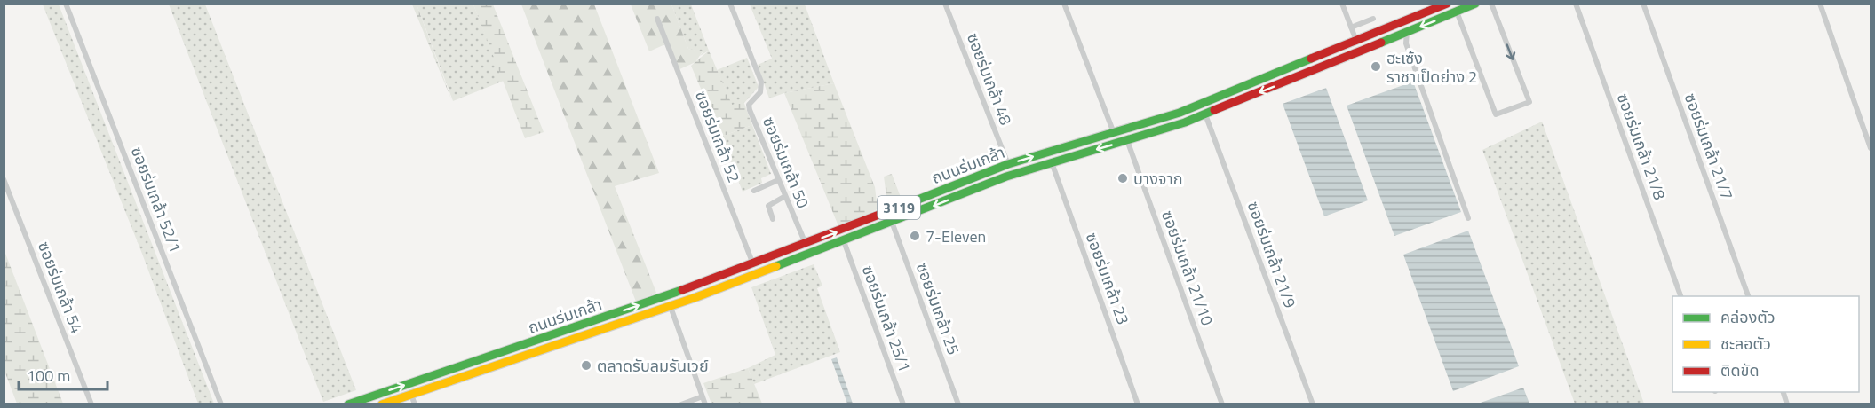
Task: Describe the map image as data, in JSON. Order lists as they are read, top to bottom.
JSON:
{
  "streets": {
    "main road": ["ถนนร่มเกล้า", "3119"],
    "street": [
      "ซอยร่มเกล้า 48",
      "ซอยร่มเกล้า 52",
      "ซอยร่มเกล้า 21/8",
      "ซอยร่มเกล้า 21/7",
      "ซอยร่มเกล้า 50",
      "ซอยร่มเกล้า 52/1",
      "ซอยร่มเกล้า 21/9",
      "ซอยร่มเกล้า 21/10",
      "ซอยร่มเกล้า 23",
      "ซอยร่มเกล้า 54",
      "ซอยร่มเกล้า 25",
      "ซอยร่มเกล้า 25/1"
    ]
  },
  "crossings": [
    ["ซอยร่มเกล้า 48", "ถนนร่มเกล้า"],
    ["ซอยร่มเกล้า 52", "ถนนร่มเกล้า"],
    ["ซอยร่มเกล้า 50", "ถนนร่มเกล้า"],
    ["ถนนร่มเกล้า", "ซอยร่มเกล้า 21/9"],
    ["ถนนร่มเกล้า", "ซอยร่มเกล้า 21/10"],
    ["ถนนร่มเกล้า", "ซอยร่มเกล้า 23"],
    ["ถนนร่มเกล้า", "ซอยร่มเกล้า 25"],
    ["ถนนร่มเกล้า", "ซอยร่มเกล้า 25/1"]
  ],
  "places": [
    "ฮะเซ้ง ราชาเป็ดย่าง 2",
    "บางจาก",
    "7-Eleven",
    "ตลาดรับลมรันเวย์"
  ],
  "legend": ["คล่องตัว", "ชะลอตัว", "ติดขัด"],
  "scale_bar": "100 m"
}
